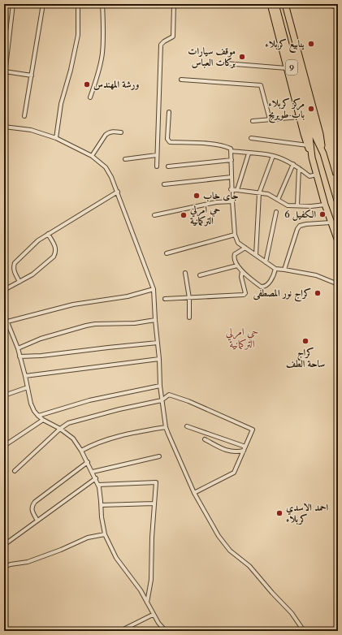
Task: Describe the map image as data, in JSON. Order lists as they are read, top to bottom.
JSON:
{
  "streets": {
    "highway": ["9"]
  },
  "districts": ["حي امرلي التركمانية"],
  "places": [
    "ينابيع كربلاء",
    "موقف سيارات بركات العباس",
    "ورشة المهندس",
    "مركز كربلاء باب طويريج",
    "جای خاب",
    "الكفيل 6",
    "حي امرلي التركمانية",
    "كراج نور المصطفى",
    "كراج ساحة الطف",
    "احمد الاسدي كربلاء"
  ]
}
